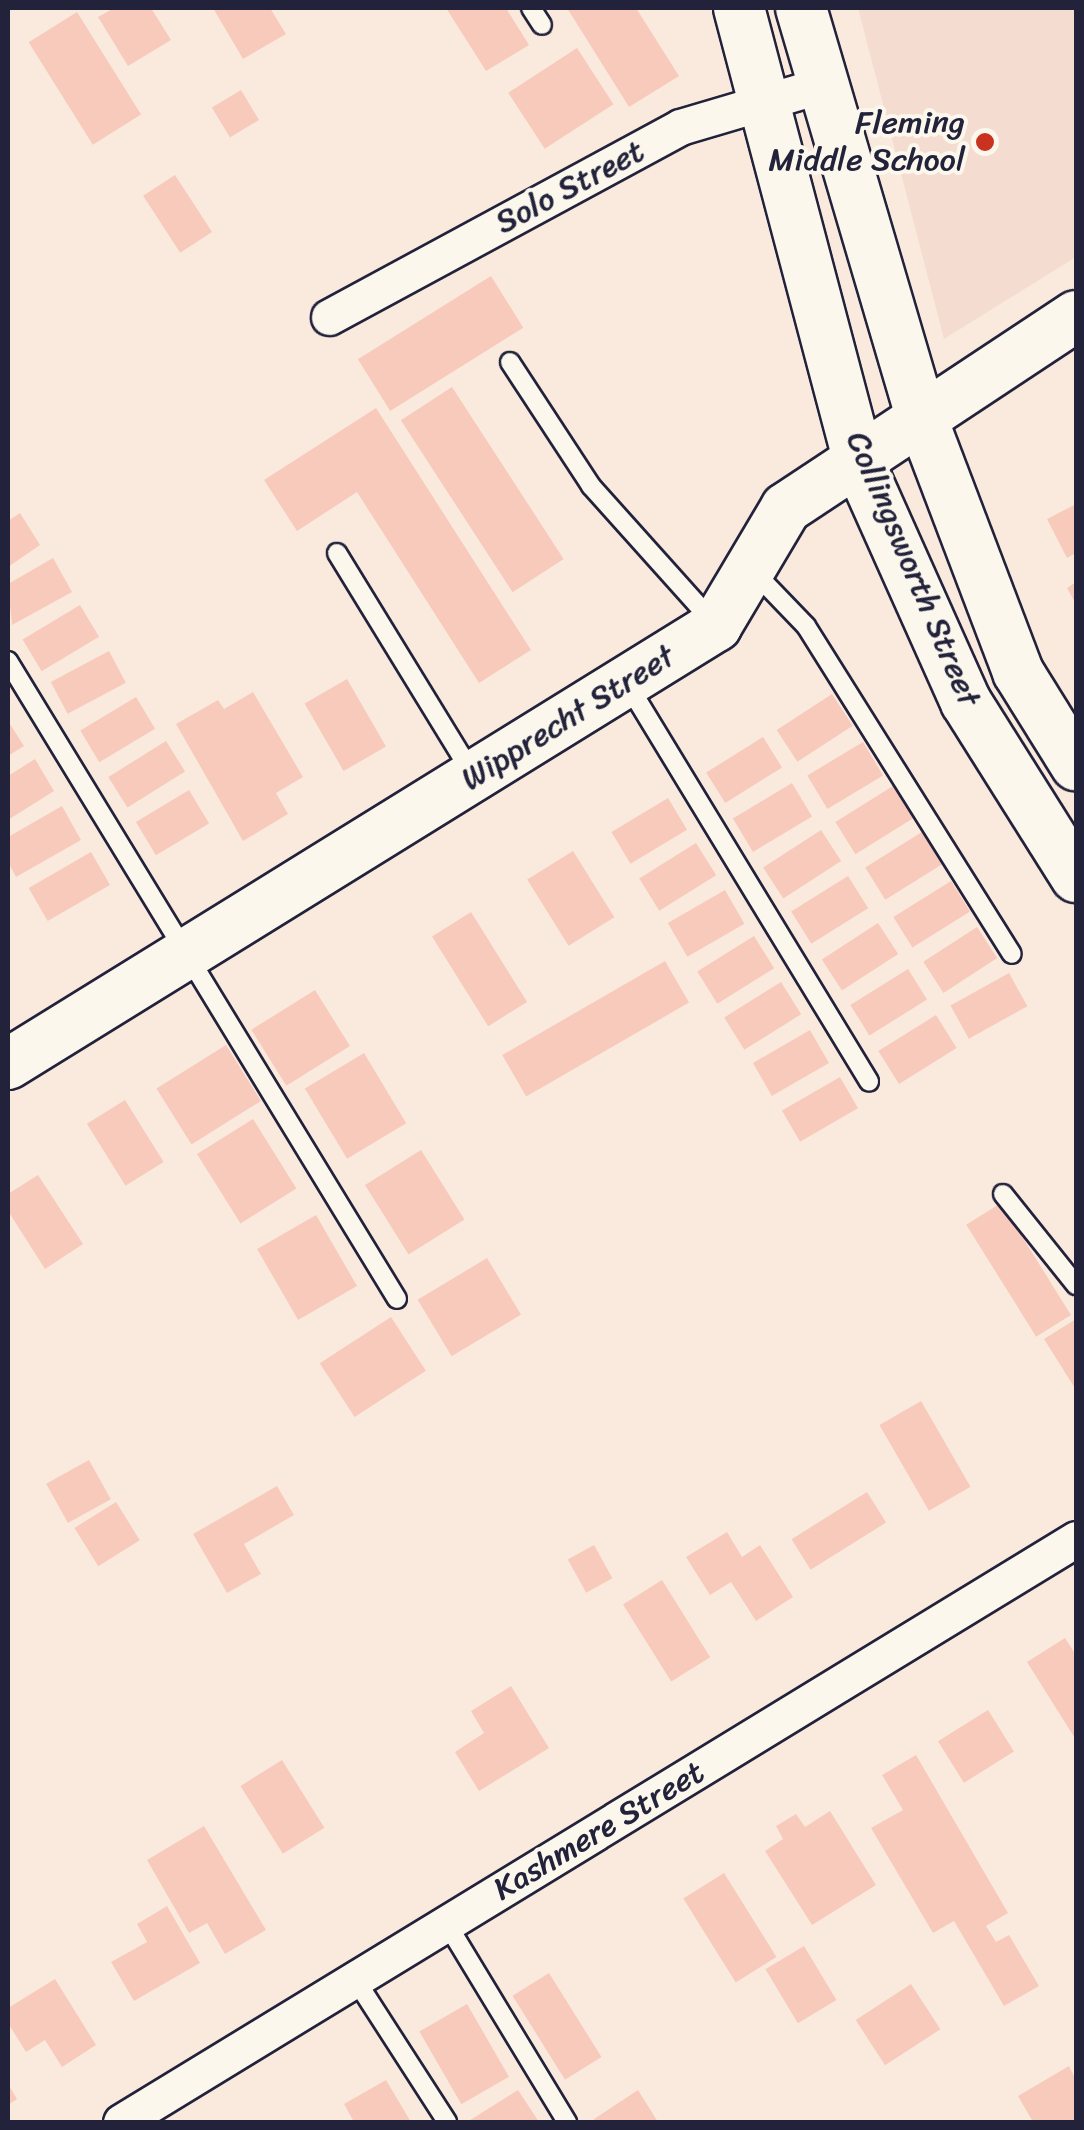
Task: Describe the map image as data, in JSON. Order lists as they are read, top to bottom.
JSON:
{
  "streets": {
    "main road": ["Collingsworth Street", "Wipprecht Street"],
    "street": ["Solo Street", "Kashmere Street"]
  },
  "crossings": [
    ["Solo Street", "Collingsworth Street"],
    ["Collingsworth Street", "Wipprecht Street"]
  ],
  "places": ["Fleming Middle School"]
}
